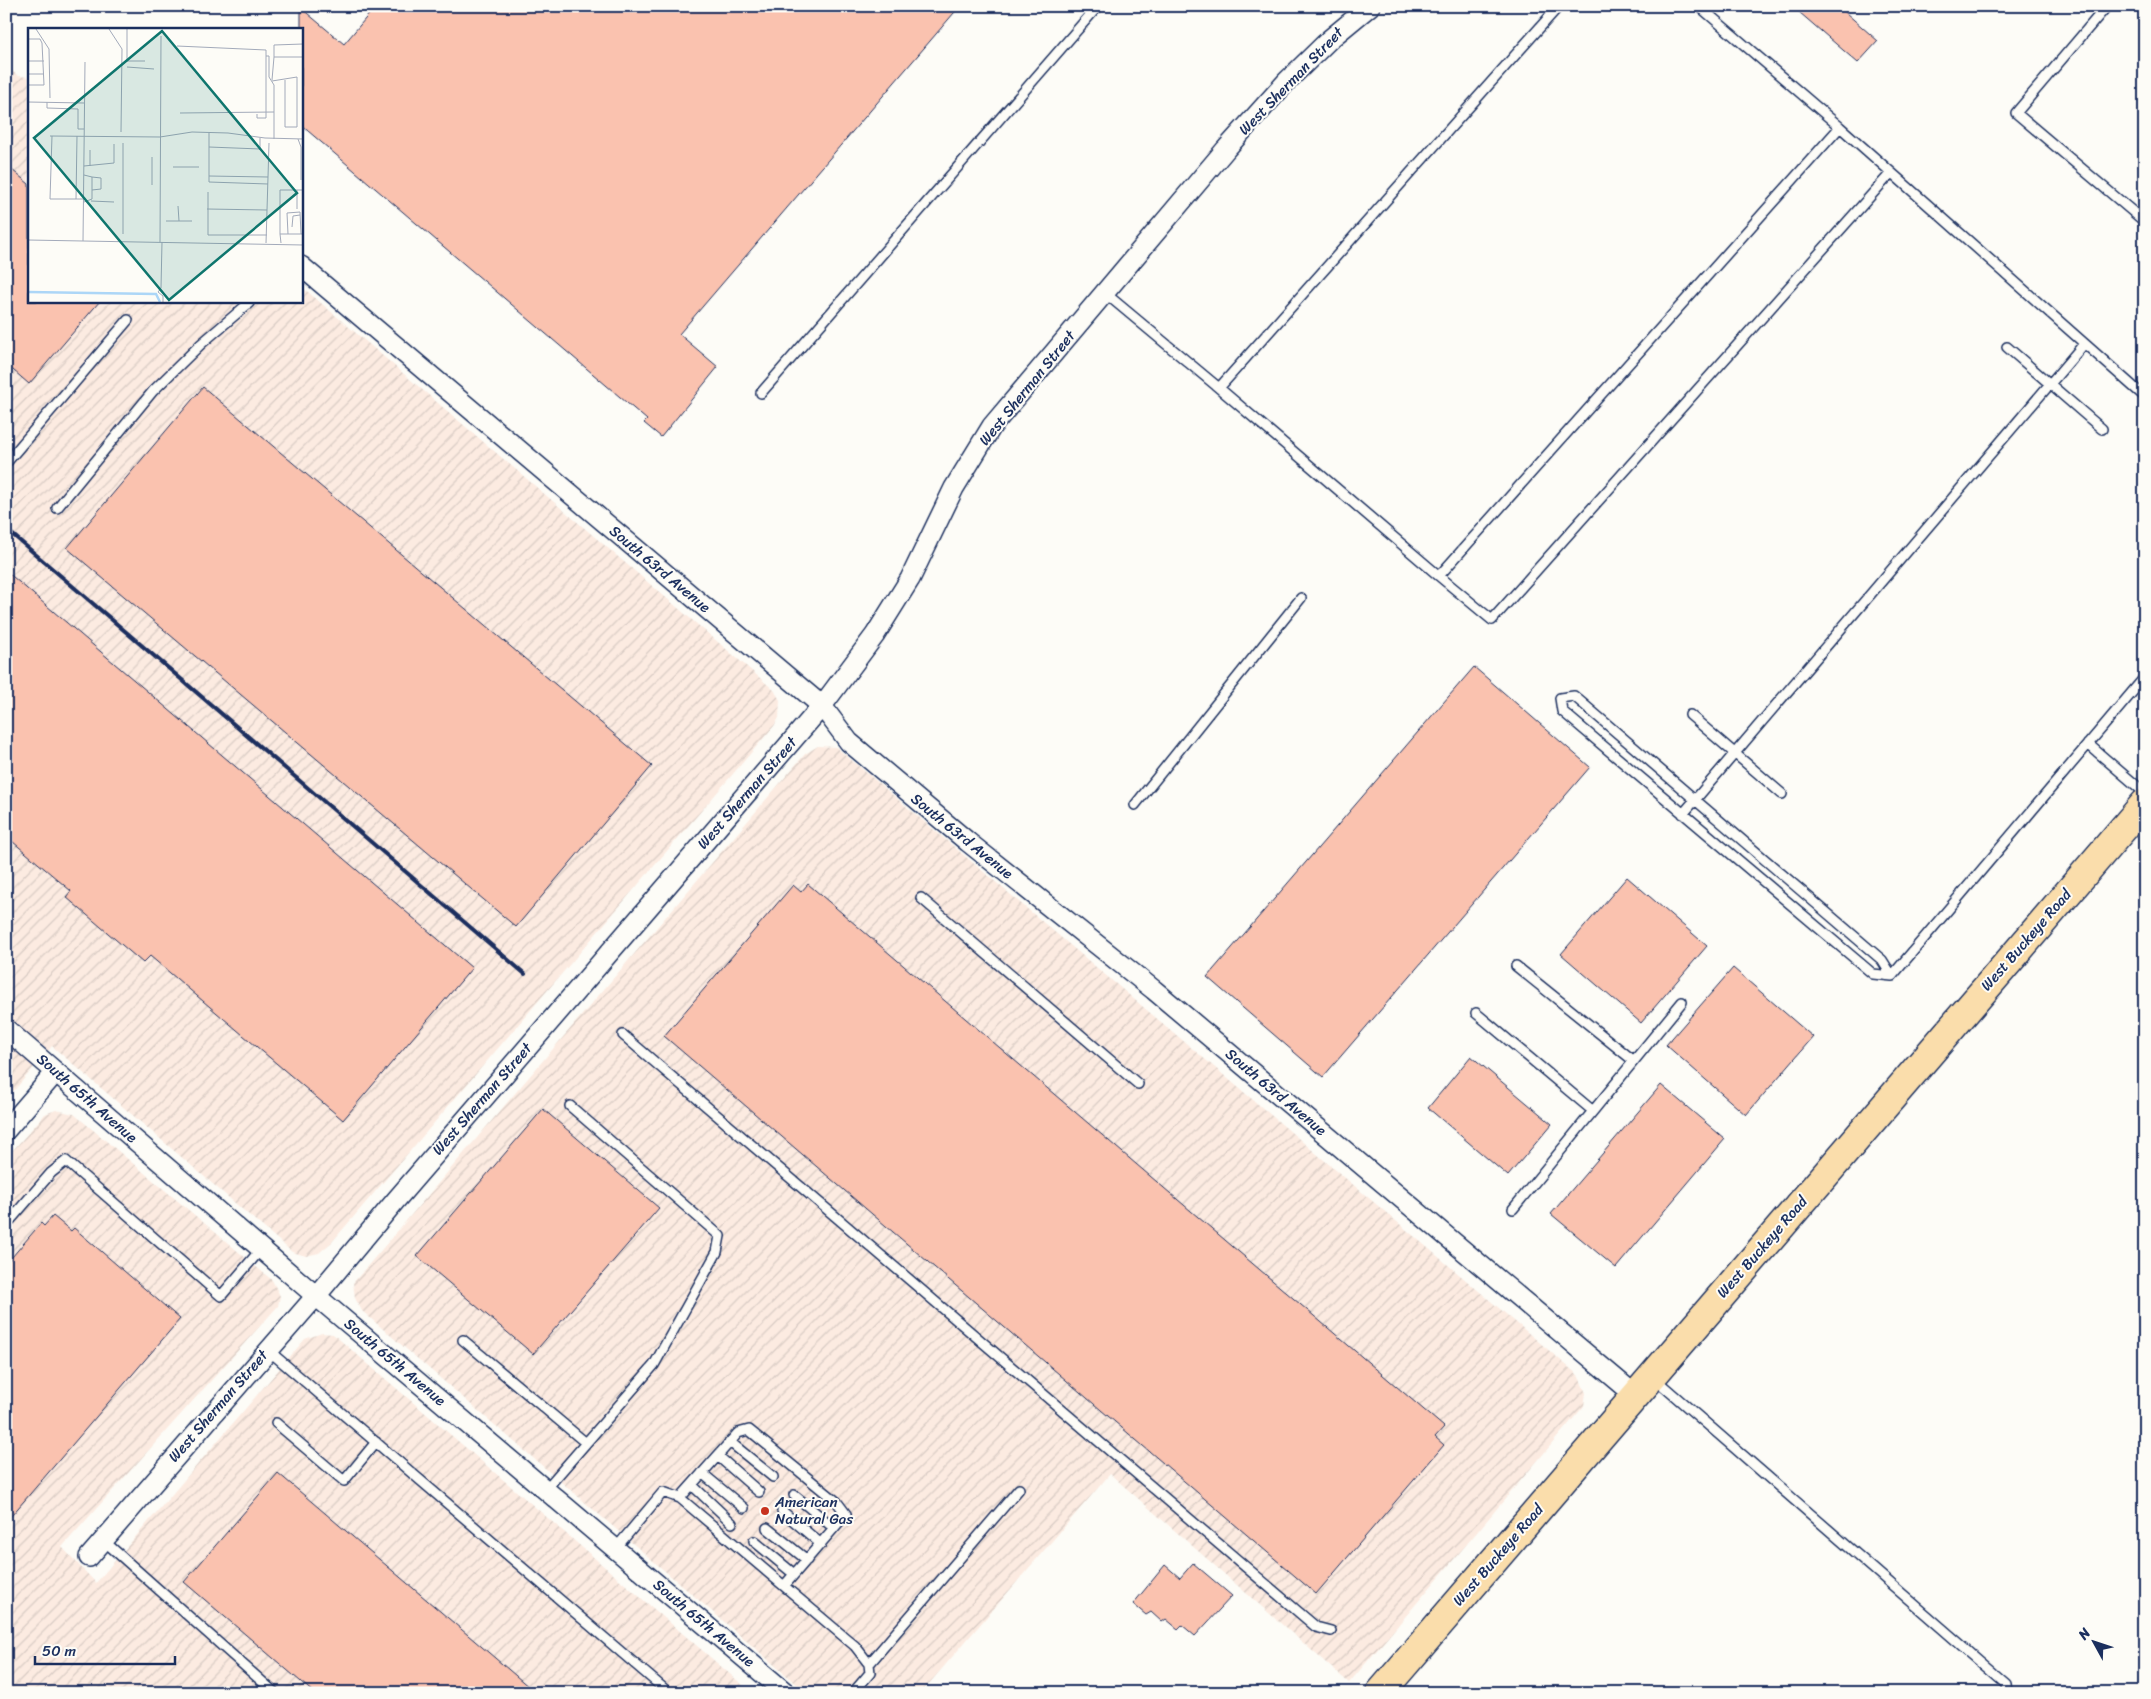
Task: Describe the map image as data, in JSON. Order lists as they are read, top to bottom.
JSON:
{
  "streets": {
    "main road": ["West Buckeye Road"],
    "street": ["West Sherman Street", "South 63rd Avenue", "South 65th Avenue"]
  },
  "crossings": [
    ["West Sherman Street", "South 63rd Avenue"],
    ["West Sherman Street", "South 65th Avenue"],
    ["South 63rd Avenue", "West Buckeye Road"]
  ],
  "places": ["American Natural Gas"],
  "scale_bar": "50 m",
  "north": "top left"
}
